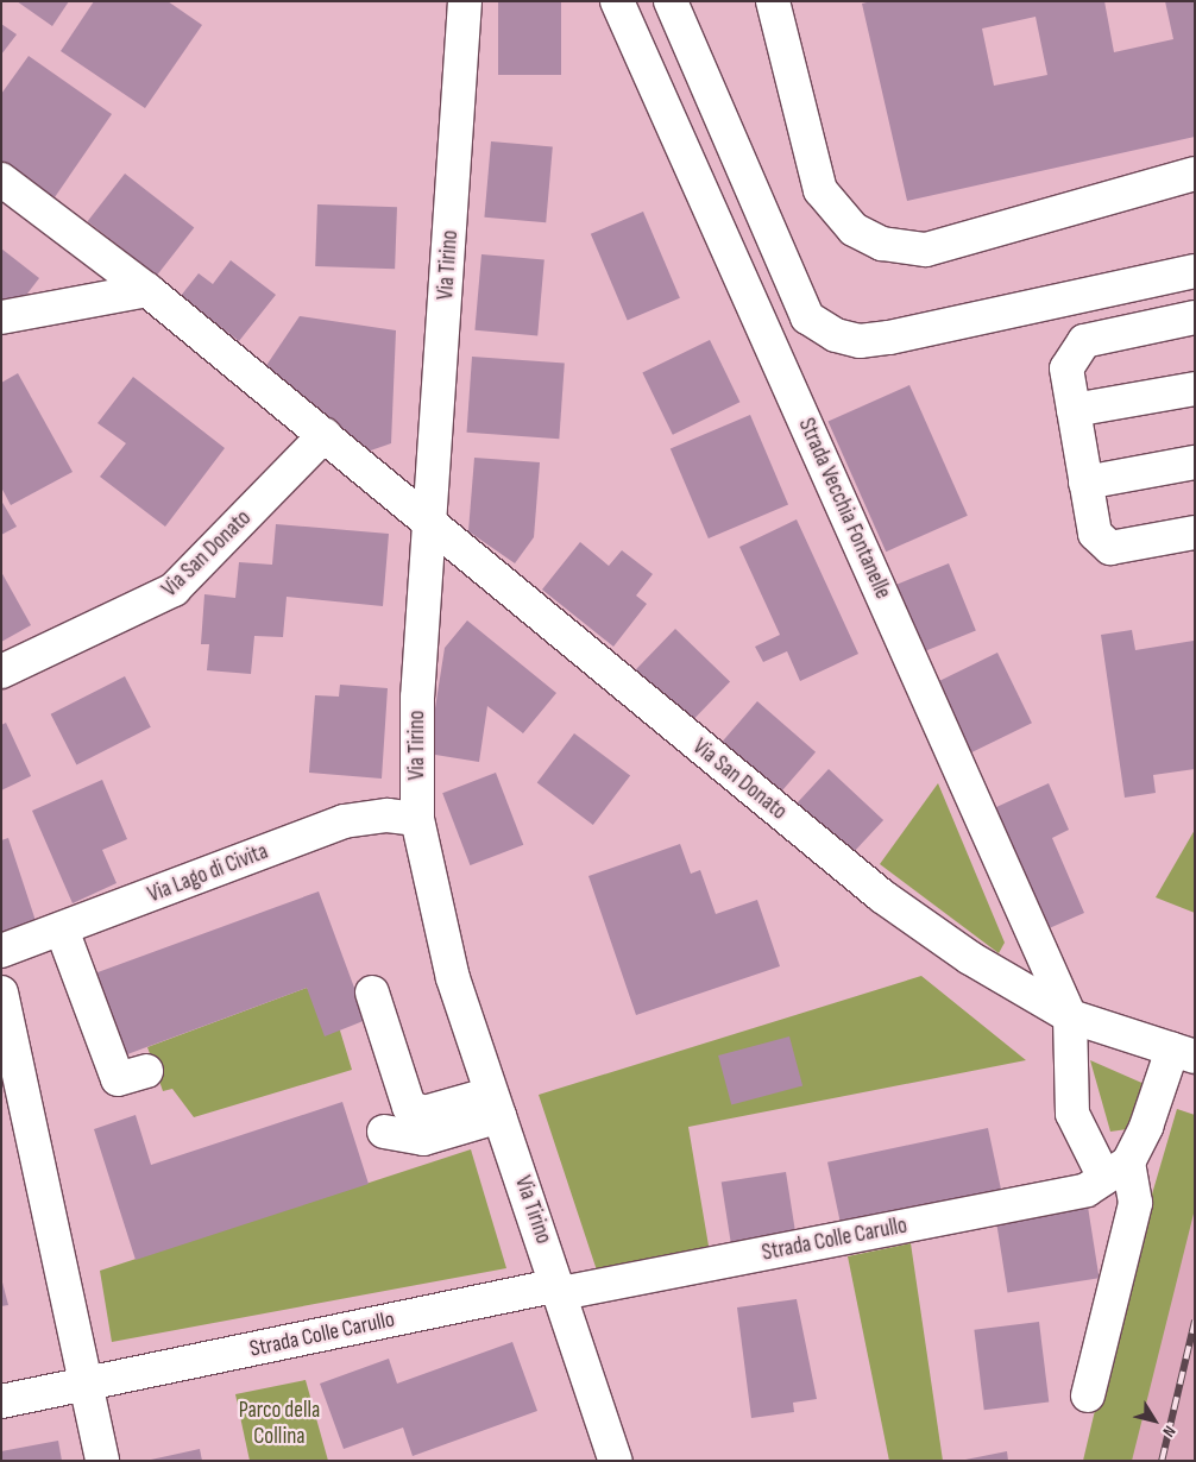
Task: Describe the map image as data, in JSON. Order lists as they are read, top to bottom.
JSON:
{
  "streets": {
    "street": [
      "Via Tirino",
      "Strada Vecchia Fontanelle",
      "Via San Donato",
      "Via Lago di Civita",
      "Strada Colle Carullo"
    ]
  },
  "crossings": [
    ["Via Tirino", "Via San Donato"],
    ["Via Tirino", "Via Lago di Civita"],
    ["Via Tirino", "Strada Colle Carullo"],
    ["Strada Vecchia Fontanelle", "Via San Donato"]
  ],
  "parks": ["Parco della Collina"],
  "north": "bottom right"
}
